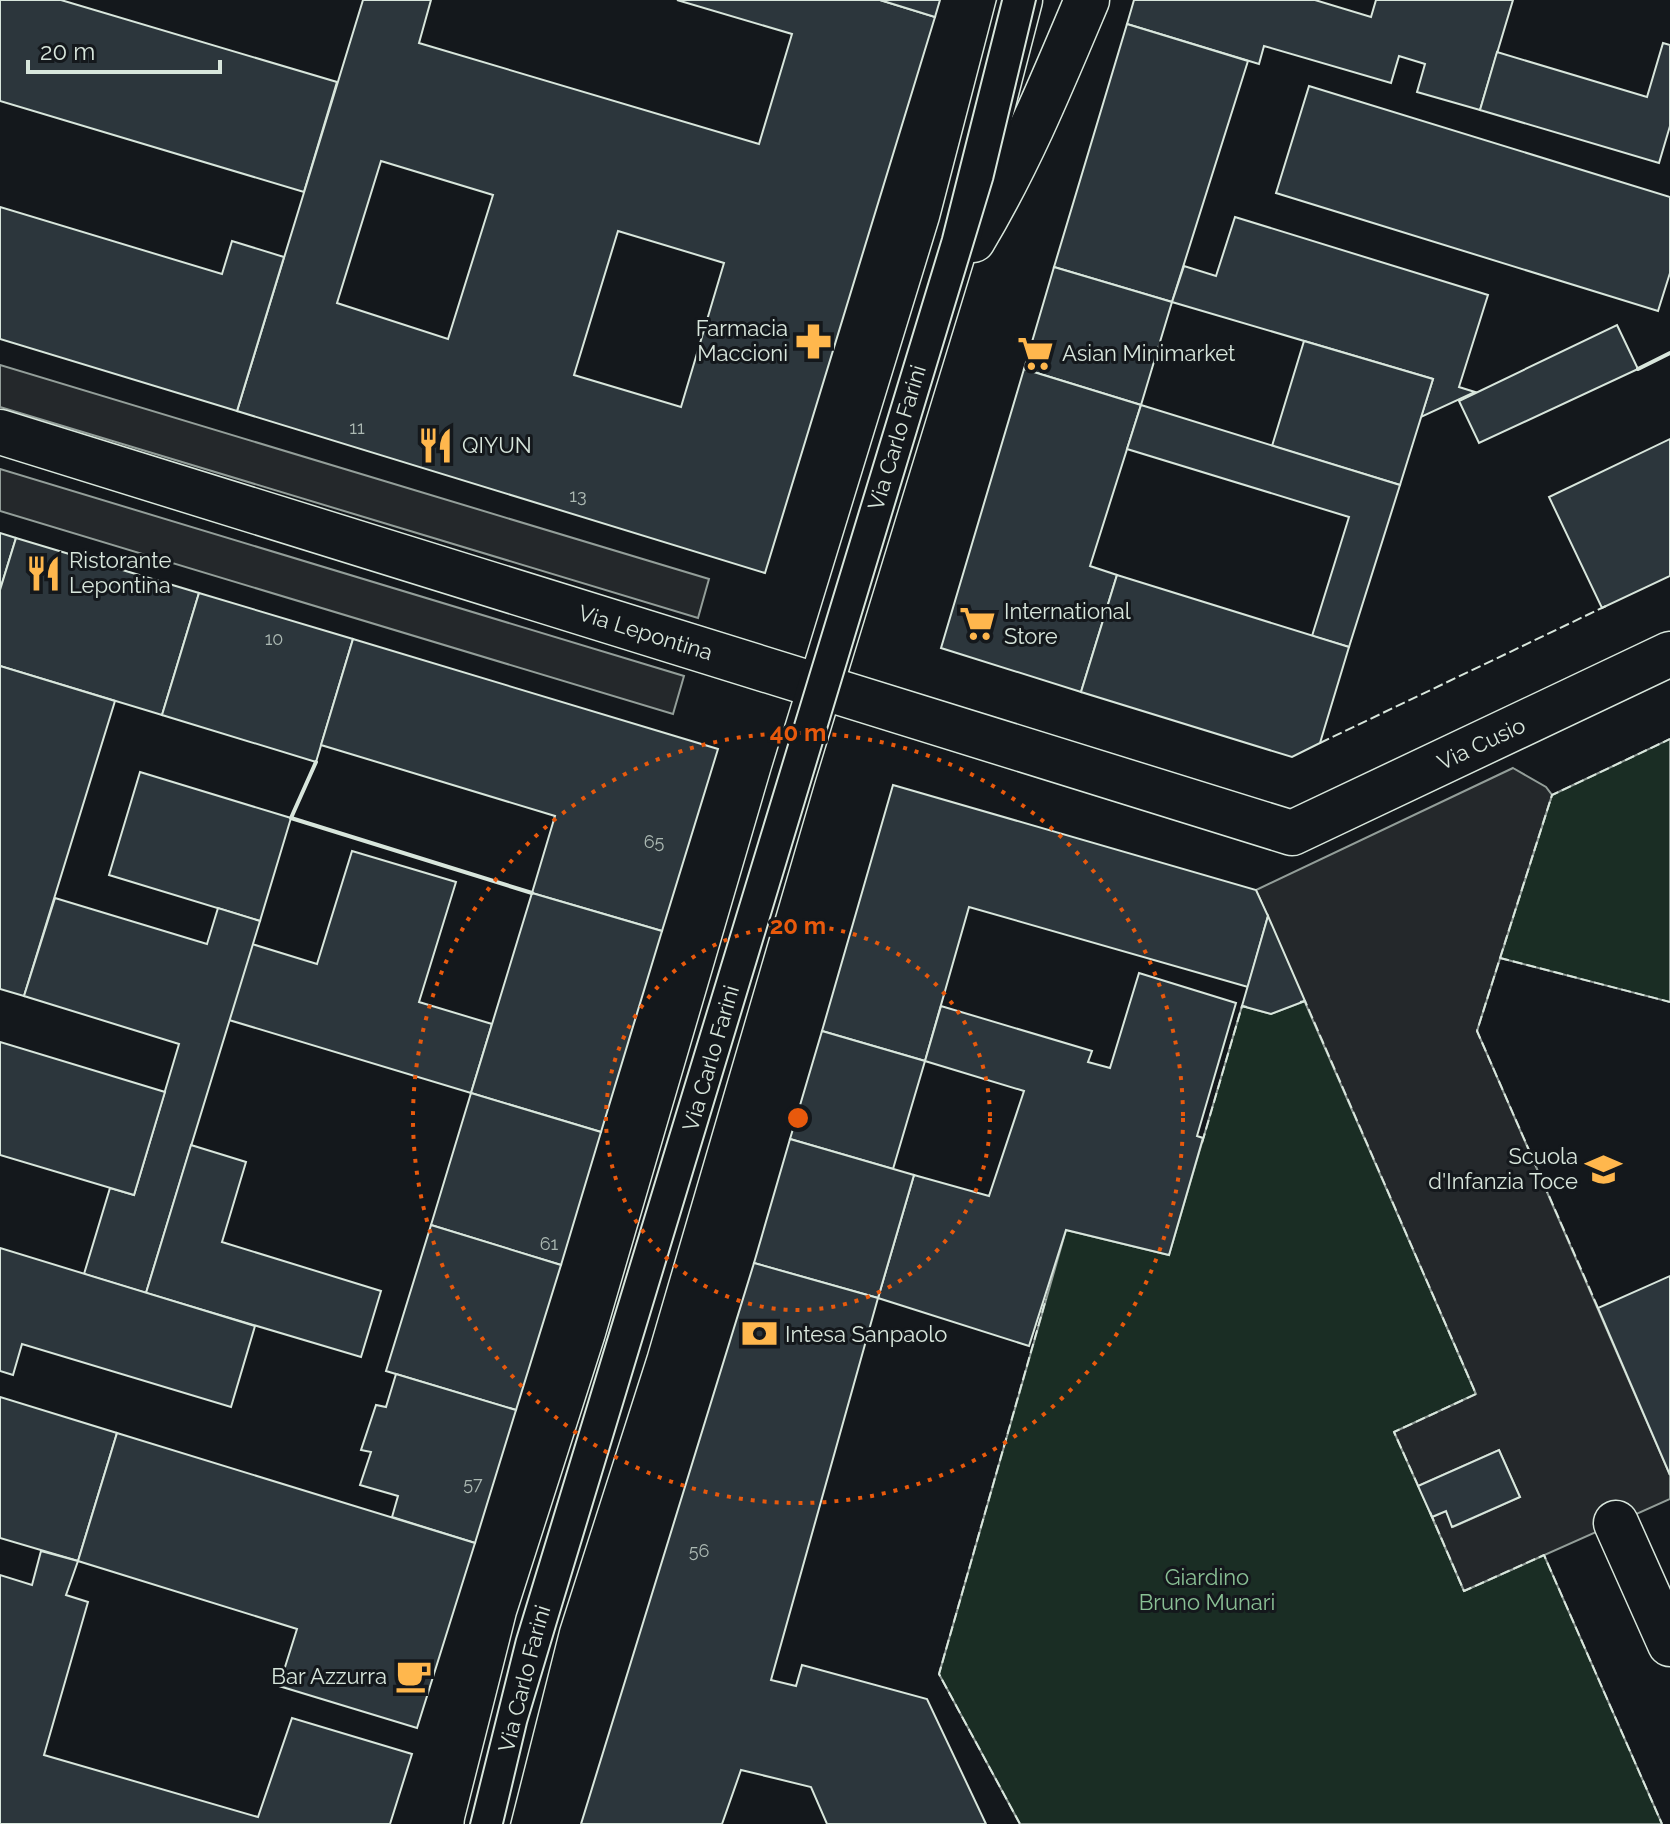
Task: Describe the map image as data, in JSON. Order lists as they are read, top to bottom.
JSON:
{
  "streets": {
    "street": ["Via Carlo Farini", "Via Lepontina", "Via Cusio"]
  },
  "crossings": [
    ["Via Carlo Farini", "Via Lepontina"],
    ["Via Lepontina", "Via Cusio"]
  ],
  "parks": ["Giardino Bruno Munari"],
  "places": {
    "pharmacy": ["Farmacia Maccioni"],
    "supermarket": ["Asian Minimarket", "International Store"],
    "restaurant": ["QIYUN", "Ristorante Lepontina"],
    "school or university": ["Scuola d'Infanzia Toce"],
    "bank": ["Intesa Sanpaolo"],
    "cafe": ["Bar Azzurra"]
  },
  "house_numbers": [
    "11",
    "13",
    "10",
    "65",
    "61",
    "57",
    "56"
  ],
  "scale_bar": "20 m",
  "rings": ["40 m", "20 m"]
}
